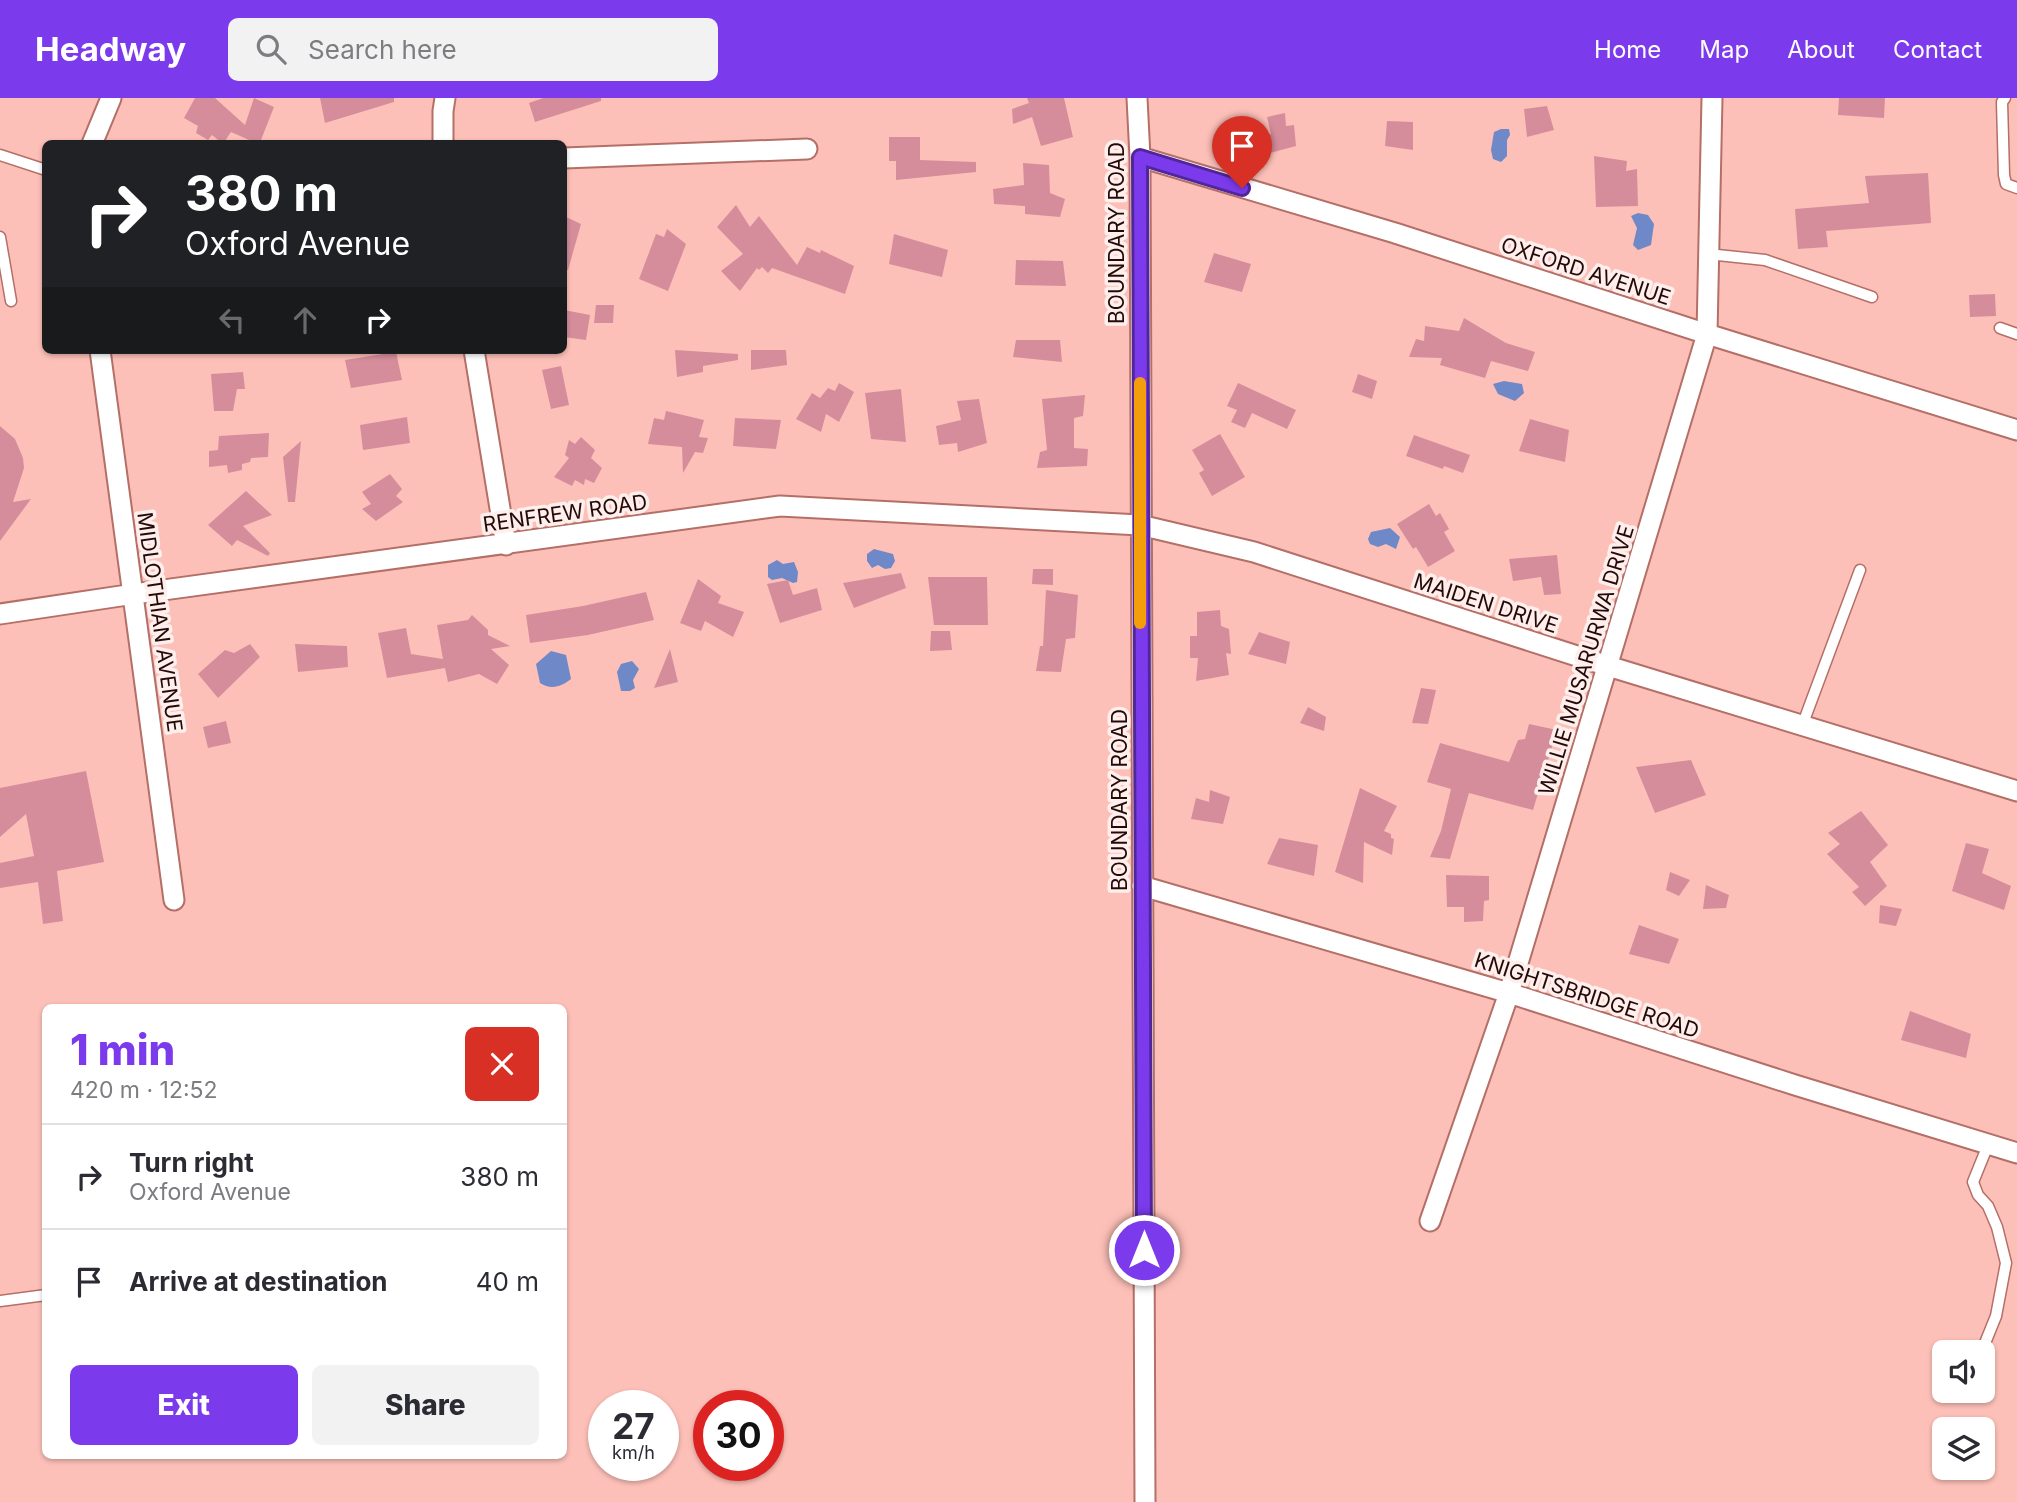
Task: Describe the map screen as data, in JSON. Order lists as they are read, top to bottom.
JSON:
{
  "streets": {
    "street": [
      "BOUNDARY ROAD",
      "OXFORD AVENUE",
      "RENFREW ROAD",
      "MAIDEN DRIVE",
      "MIDLOTHIAN AVENUE",
      "WILLIE MUSARURWA DRIVE",
      "KNIGHTSBRIDGE ROAD"
    ]
  },
  "crossings": [
    ["BOUNDARY ROAD", "OXFORD AVENUE"],
    ["BOUNDARY ROAD", "RENFREW ROAD"],
    ["BOUNDARY ROAD", "MAIDEN DRIVE"],
    ["BOUNDARY ROAD", "KNIGHTSBRIDGE ROAD"],
    ["OXFORD AVENUE", "WILLIE MUSARURWA DRIVE"],
    ["RENFREW ROAD", "MAIDEN DRIVE"],
    ["RENFREW ROAD", "MIDLOTHIAN AVENUE"],
    ["MAIDEN DRIVE", "WILLIE MUSARURWA DRIVE"],
    ["WILLIE MUSARURWA DRIVE", "KNIGHTSBRIDGE ROAD"]
  ],
  "page": {
    "header": "Headway",
    "search": "Search here",
    "nav": [
      "Home",
      "Map",
      "About",
      "Contact"
    ],
    "turn": ["380 m", "Oxford Avenue"],
    "heading": ["1 min", "420 m · 12:52"],
    "list": [
      {
        "name": "Turn right",
        "note": "Oxford Avenue",
        "value": "380 m"
      },
      {
        "name": "Arrive at destination",
        "value": "40 m"
      }
    ],
    "buttons": ["Exit", "Share"],
    "speed": "27 km/h",
    "limit": "30"
  }
}
